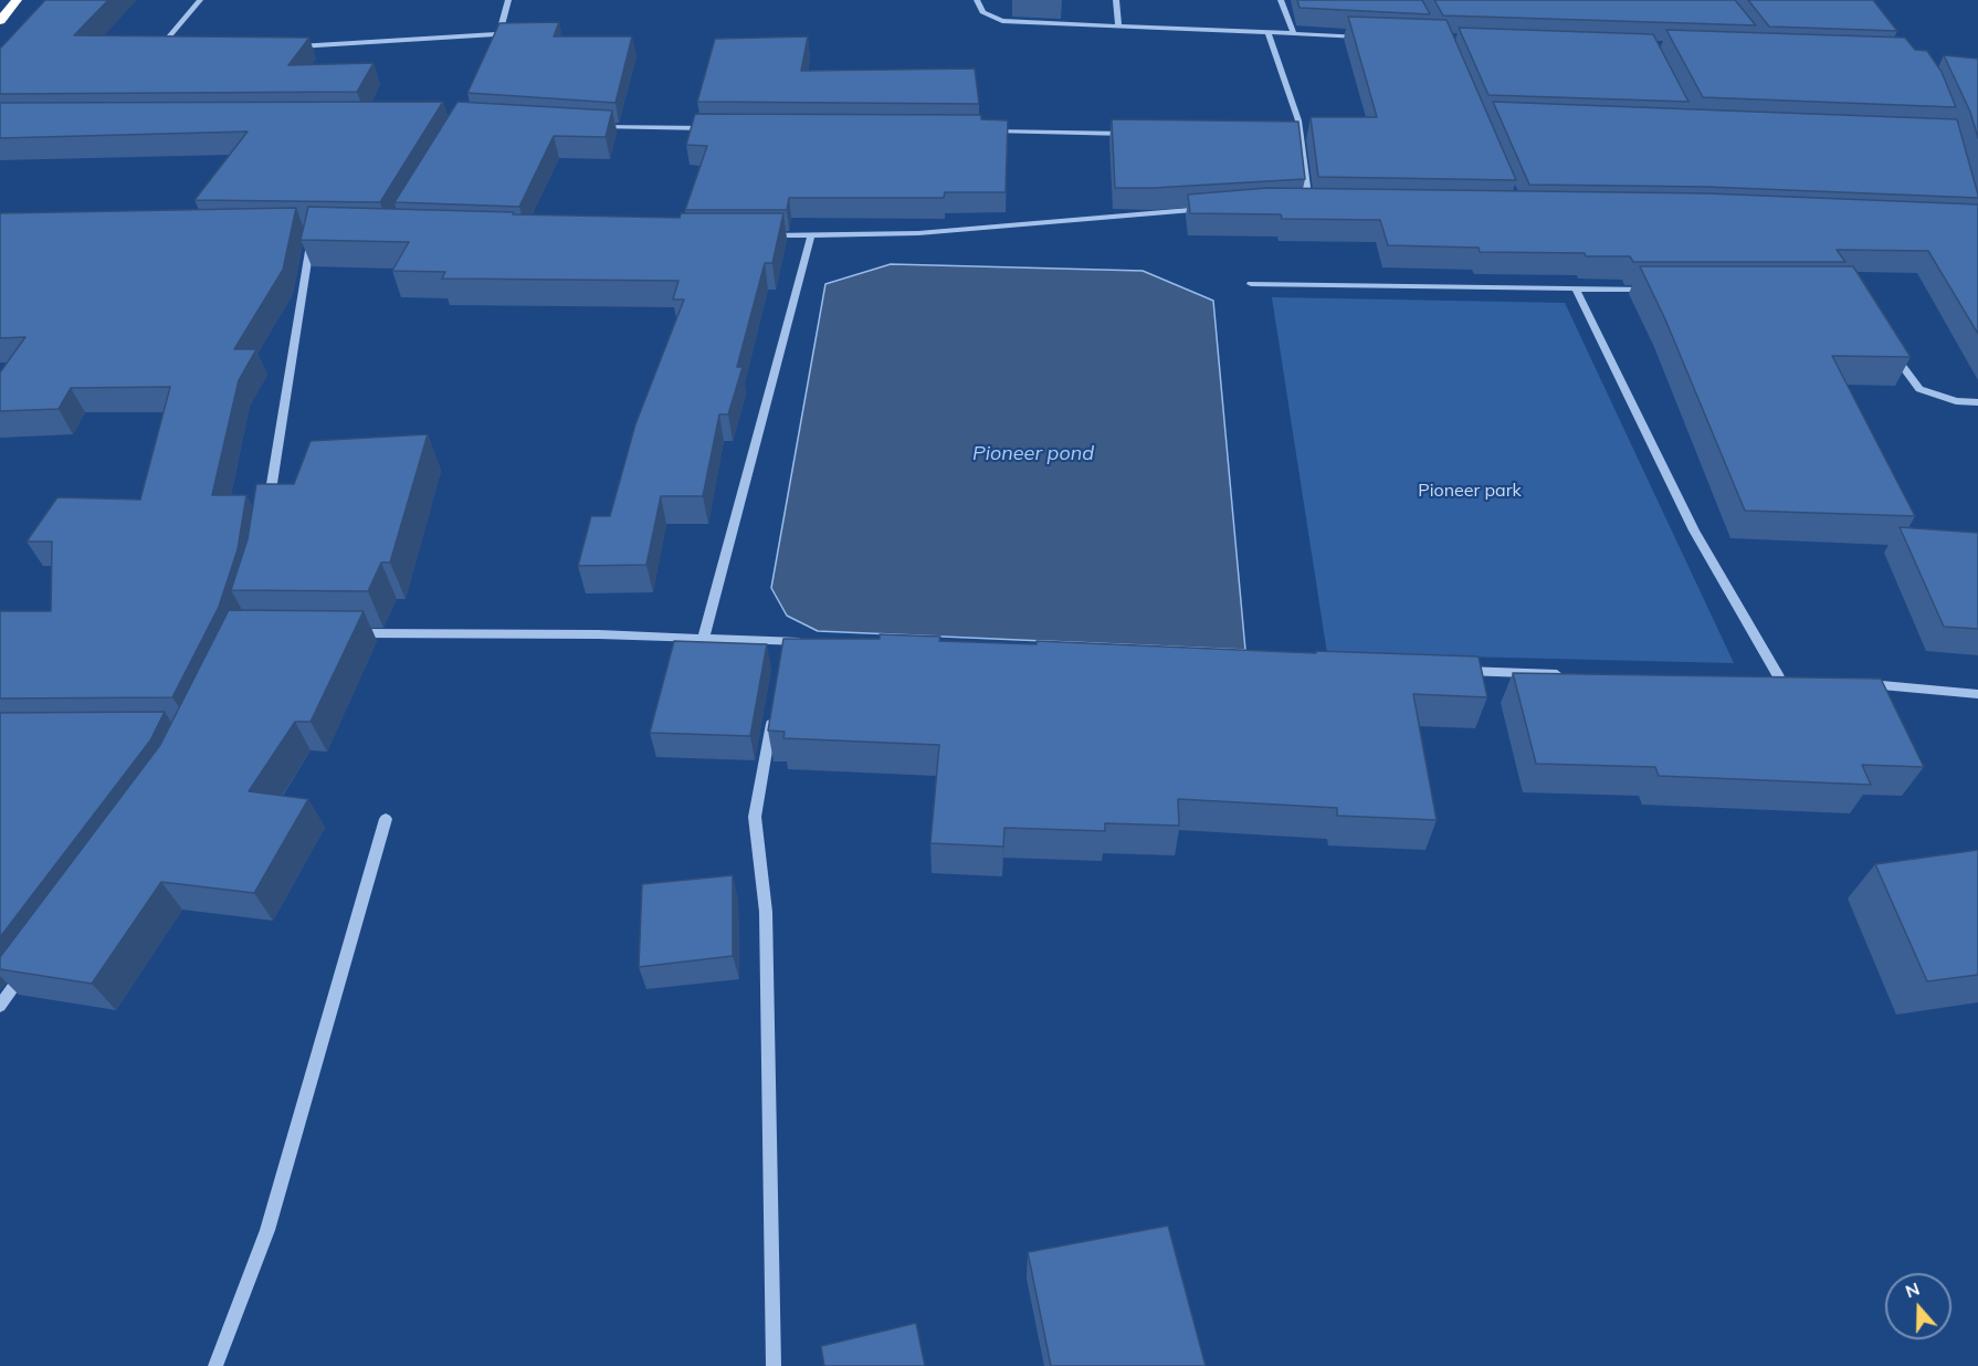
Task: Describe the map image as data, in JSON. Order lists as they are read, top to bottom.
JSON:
{
  "water": ["Pioneer pond"],
  "parks": ["Pioneer park"],
  "north": "top"
}
